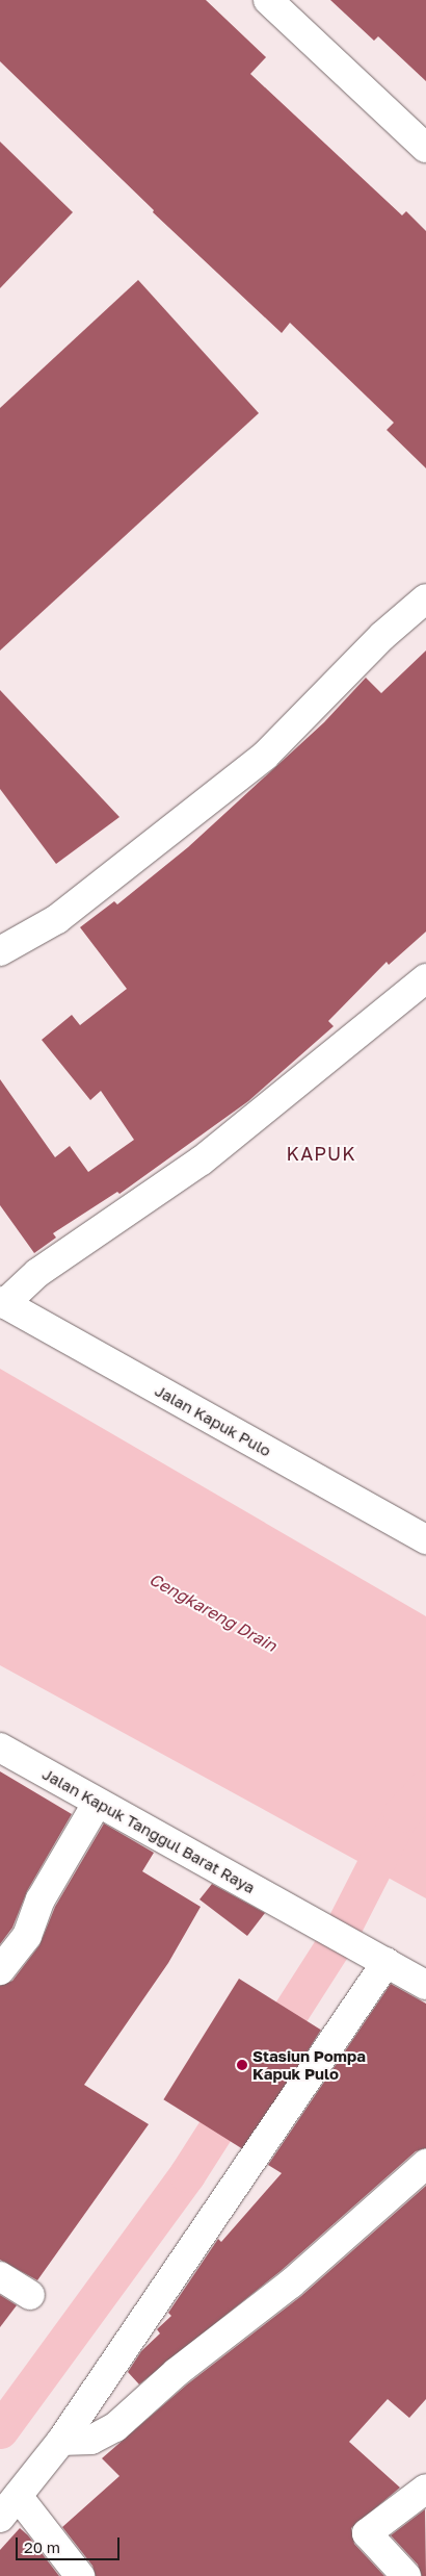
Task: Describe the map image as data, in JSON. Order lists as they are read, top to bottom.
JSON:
{
  "streets": {
    "street": ["Jalan Kapuk Pulo", "Jalan Kapuk Tanggul Barat Raya"]
  },
  "districts": ["KAPUK"],
  "water": ["Cengkareng Drain"],
  "places": ["Stasiun Pompa Kapuk Pulo"],
  "scale_bar": "20 m"
}
